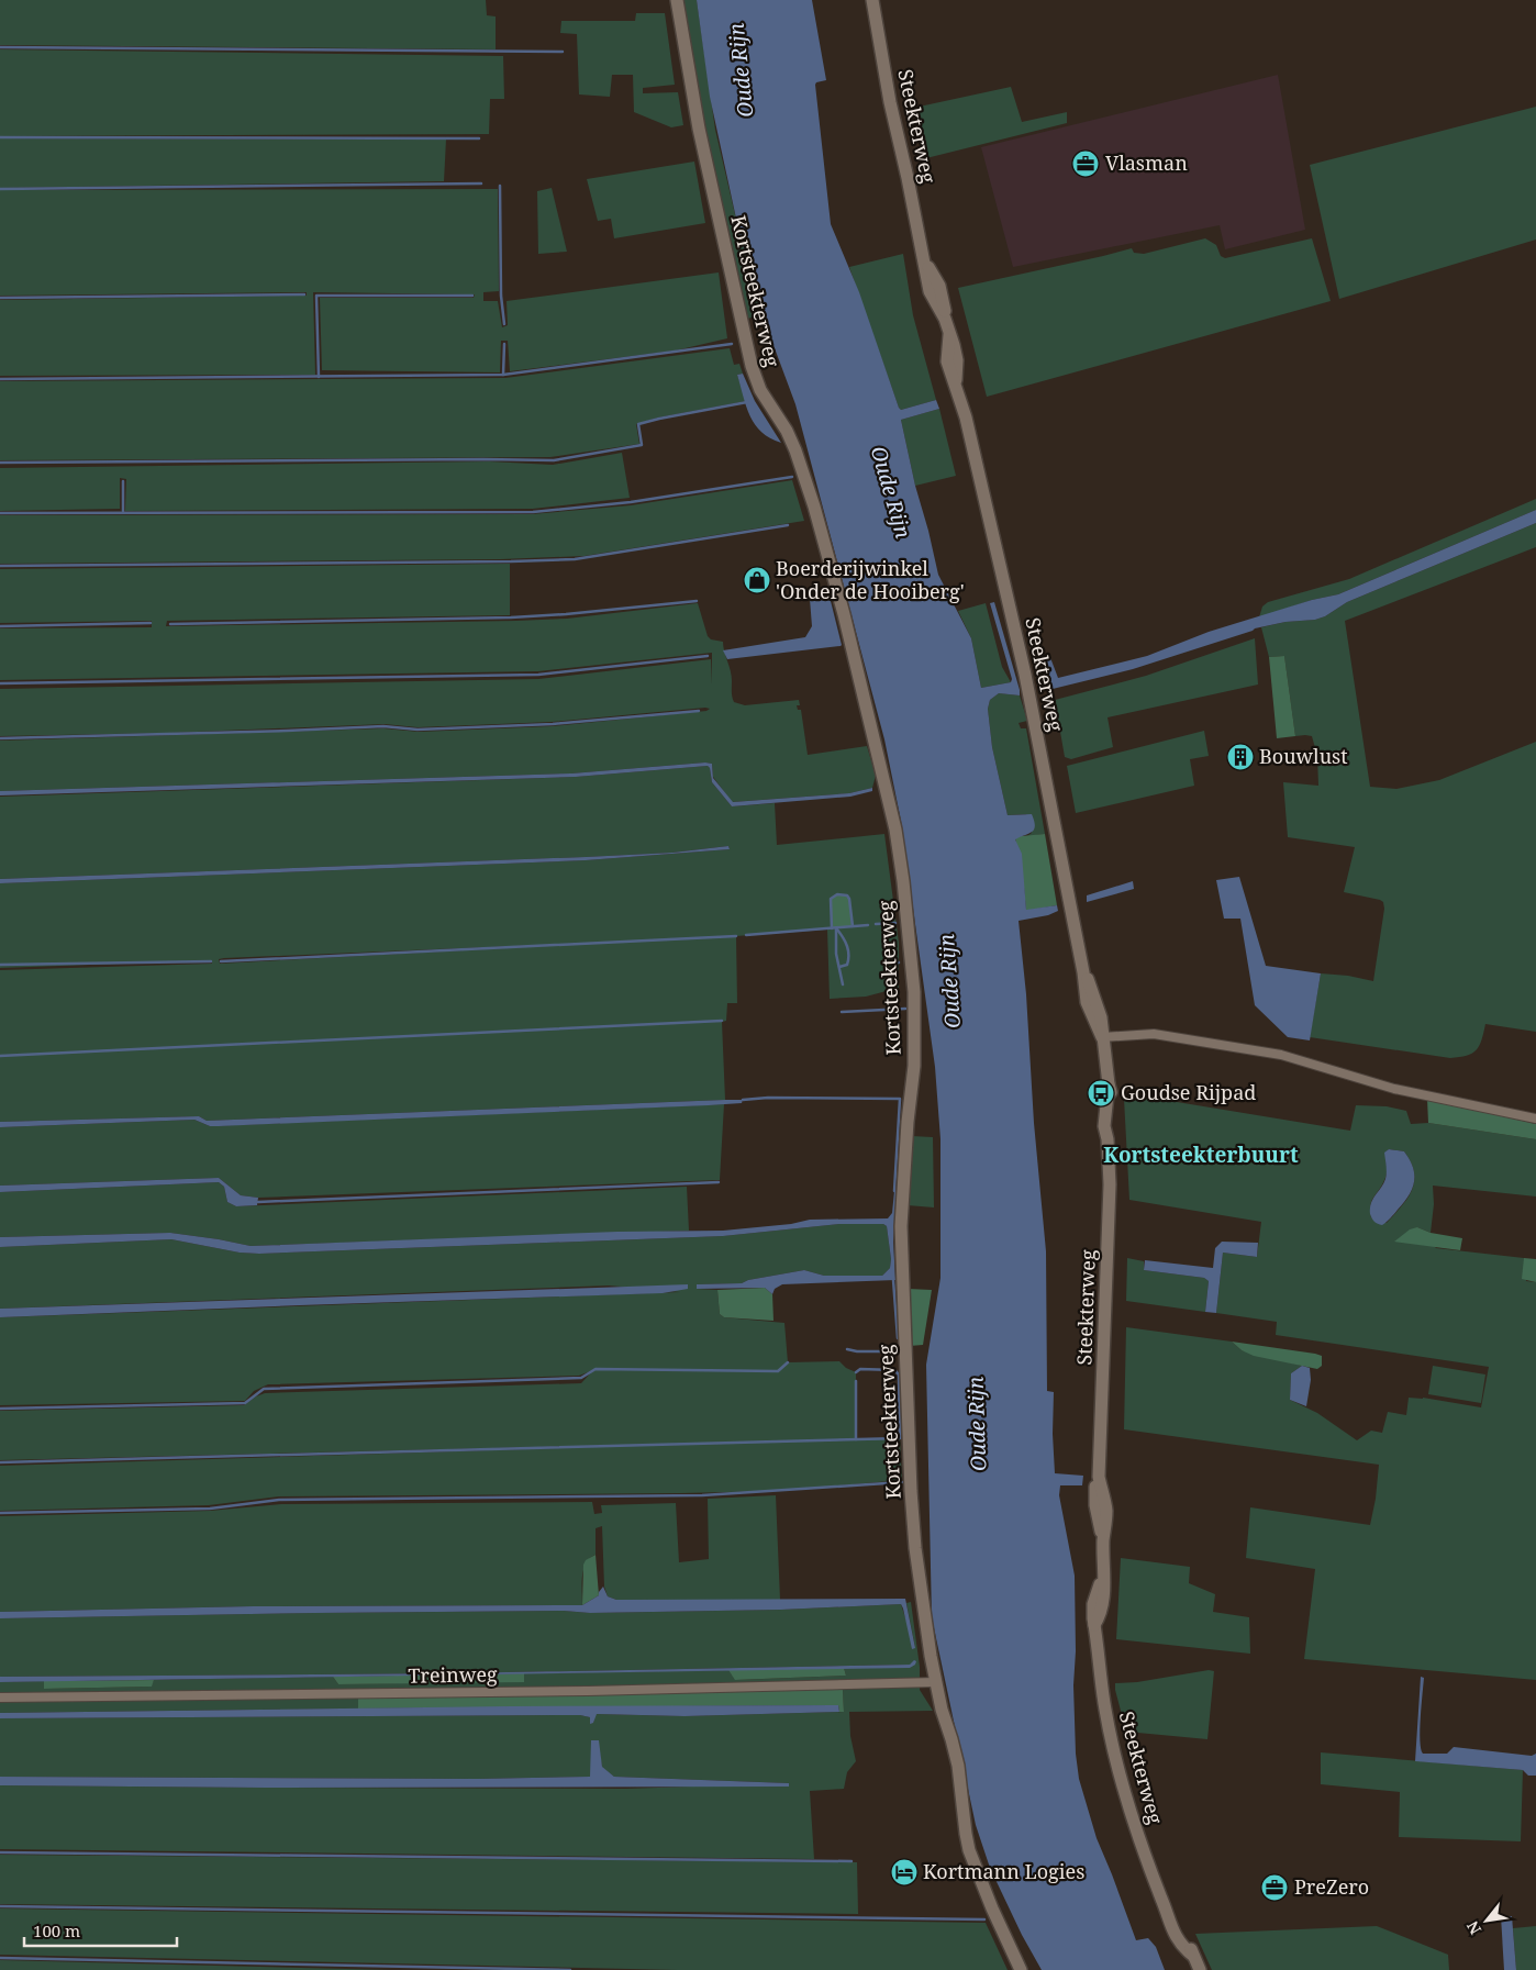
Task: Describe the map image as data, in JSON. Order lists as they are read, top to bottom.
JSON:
{
  "streets": {
    "main road": ["Steekterweg", "Kortsteekterweg"],
    "street": ["Treinweg"]
  },
  "crossings": [
    ["Kortsteekterweg", "Treinweg"]
  ],
  "districts": ["Kortsteekterbuurt"],
  "water": ["Oude Rijn"],
  "places": {
    "office": ["Vlasman", "PreZero"],
    "shop": ["Boerderijwinkel 'Onder de Hooiberg'"],
    "building": ["Bouwlust"],
    "bus stop": ["Goudse Rijpad"],
    "hotel": ["Kortmann Logies"]
  },
  "scale_bar": "100 m",
  "north": "bottom left"
}
